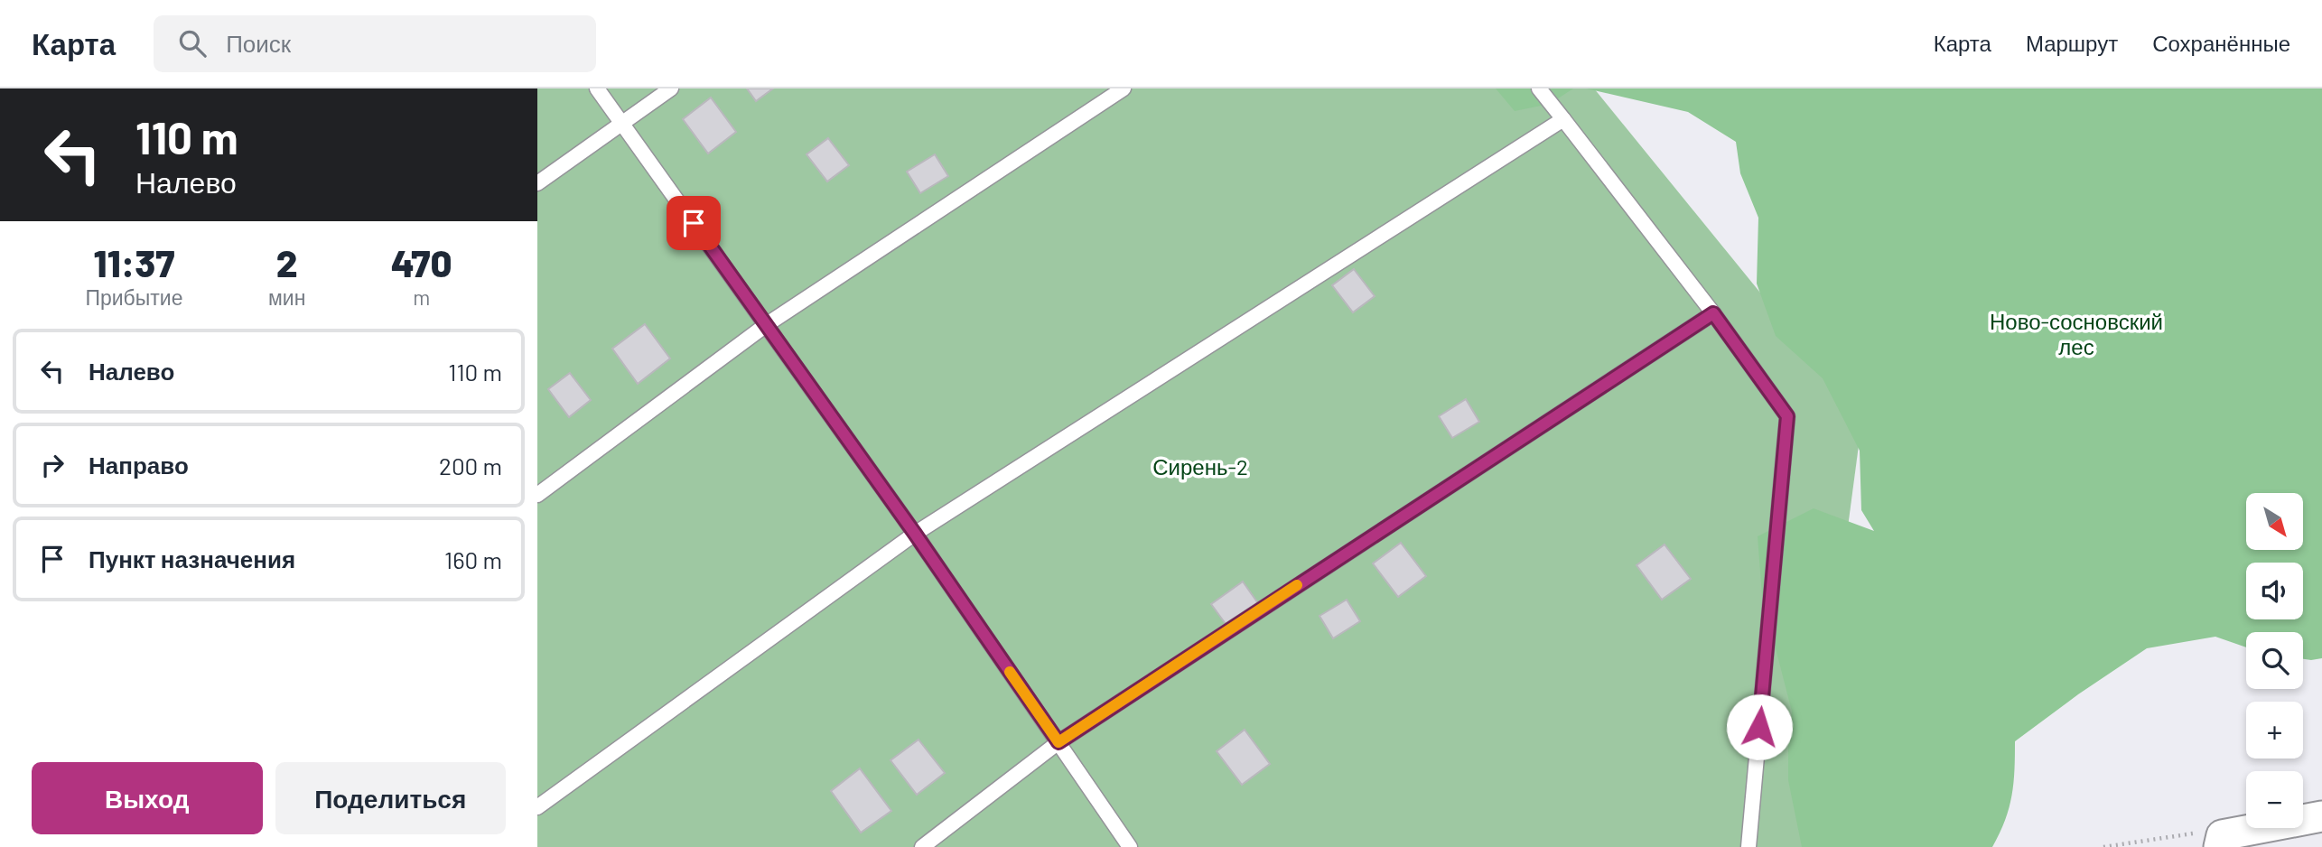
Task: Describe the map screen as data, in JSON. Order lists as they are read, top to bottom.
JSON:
{
  "parks": ["Ново-сосновский лес", "Сирень-2"],
  "north": "bottom right",
  "page": {
    "header": "Карта",
    "search": "Поиск",
    "nav": ["Карта", "Маршрут", "Сохранённые"],
    "turn": ["110 m", "Налево"],
    "eta": [
      "11:37",
      "Прибытие",
      "2",
      "мин",
      "470",
      "m"
    ],
    "list": [
      {
        "name": "Налево",
        "value": "110 m"
      },
      {
        "name": "Направо",
        "value": "200 m"
      },
      {
        "name": "Пункт назначения",
        "value": "160 m"
      }
    ],
    "map_buttons": ["+", "−"],
    "buttons": ["Выход", "Поделиться"]
  }
}
